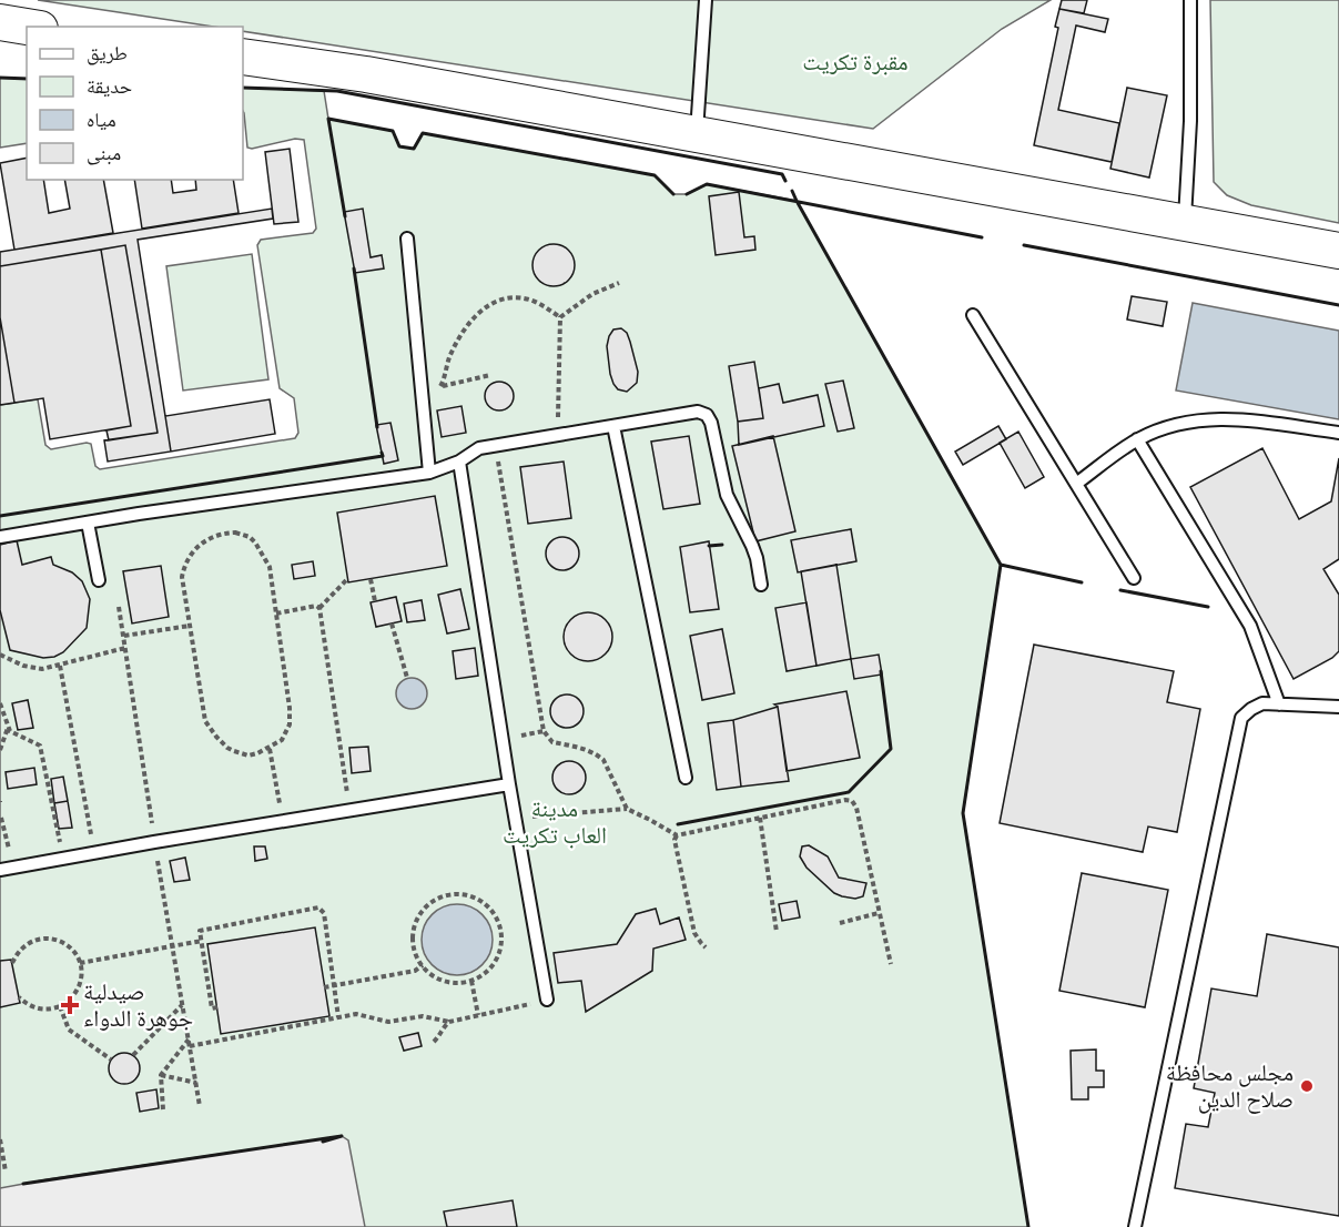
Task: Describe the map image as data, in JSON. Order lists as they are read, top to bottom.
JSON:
{
  "parks": ["مقبرة تكريت", "مدينة العاب تكريت"],
  "places": {
    "health": ["صيدلية جوهرة الدواء"],
    "other": ["مجلس محافظة صلاح الدين"]
  },
  "legend": [
    "طريق",
    "حديقة",
    "مياه",
    "مبنى"
  ]
}
